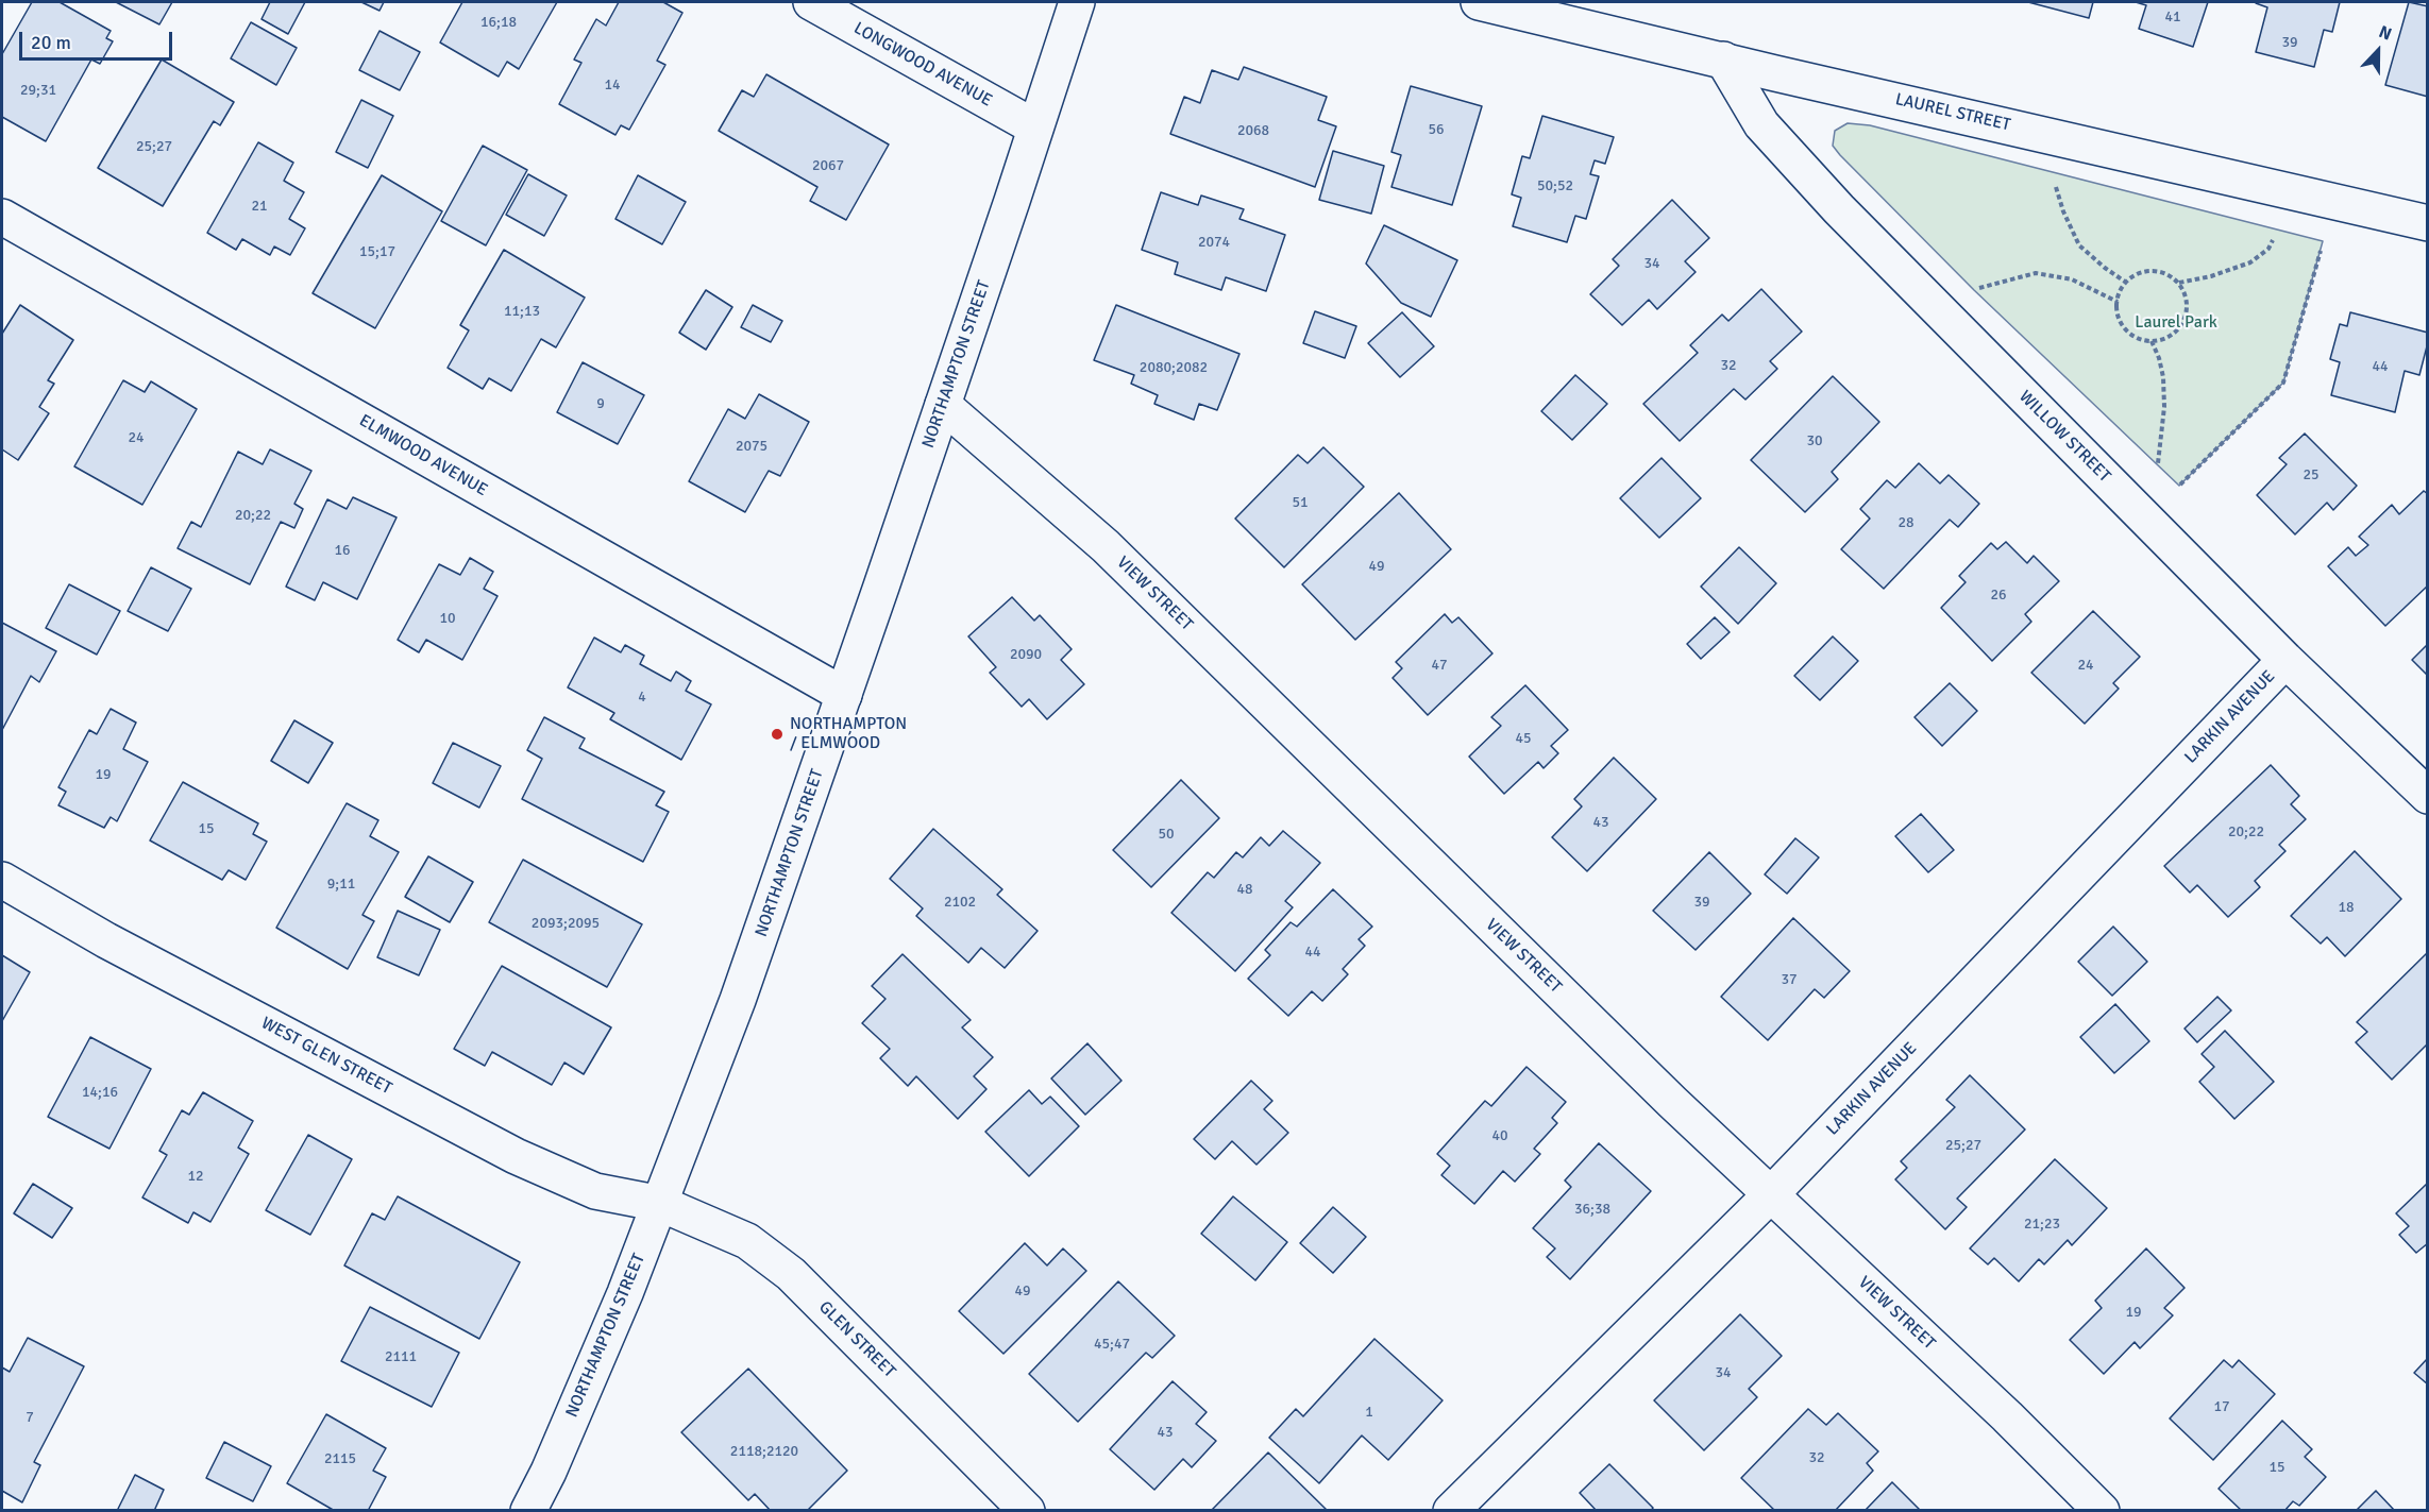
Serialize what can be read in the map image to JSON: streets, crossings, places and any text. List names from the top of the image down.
{
  "streets": {
    "street": [
      "LONGWOOD AVENUE",
      "LAUREL STREET",
      "NORTHAMPTON STREET",
      "WILLOW STREET",
      "ELMWOOD AVENUE",
      "VIEW STREET",
      "LARKIN AVENUE",
      "WEST GLEN STREET",
      "GLEN STREET"
    ]
  },
  "crossings": [
    ["LONGWOOD AVENUE", "NORTHAMPTON STREET"],
    ["LAUREL STREET", "WILLOW STREET"],
    ["NORTHAMPTON STREET", "ELMWOOD AVENUE"],
    ["NORTHAMPTON STREET", "VIEW STREET"],
    ["NORTHAMPTON STREET", "WEST GLEN STREET"],
    ["NORTHAMPTON STREET", "GLEN STREET"],
    ["WILLOW STREET", "LARKIN AVENUE"],
    ["VIEW STREET", "LARKIN AVENUE"],
    ["WEST GLEN STREET", "GLEN STREET"]
  ],
  "parks": ["Laurel Park"],
  "places": ["NORTHAMPTON / ELMWOOD"],
  "house_numbers": [
    "41",
    "16;18",
    "39",
    "14",
    "29;31",
    "56",
    "2068",
    "25;27",
    "2067",
    "50;52",
    "21",
    "2074",
    "15;17",
    "34",
    "11;13",
    "32",
    "44",
    "2080;2082",
    "9",
    "24",
    "30",
    "2075",
    "25",
    "51",
    "20;22",
    "28",
    "16",
    "49",
    "26",
    "10",
    "2090",
    "47",
    "24",
    "4",
    "45",
    "19",
    "43",
    "15",
    "20;22",
    "50",
    "9;11",
    "48",
    "2102",
    "39",
    "18",
    "2093;2095",
    "44",
    "37",
    "14;16",
    "40",
    "25;27",
    "12",
    "36;38",
    "21;23",
    "49",
    "19",
    "45;47",
    "2111",
    "34",
    "17",
    "1",
    "7",
    "43",
    "2118;2120",
    "32",
    "2115",
    "15"
  ],
  "scale_bar": "20 m",
  "north": "top"
}
